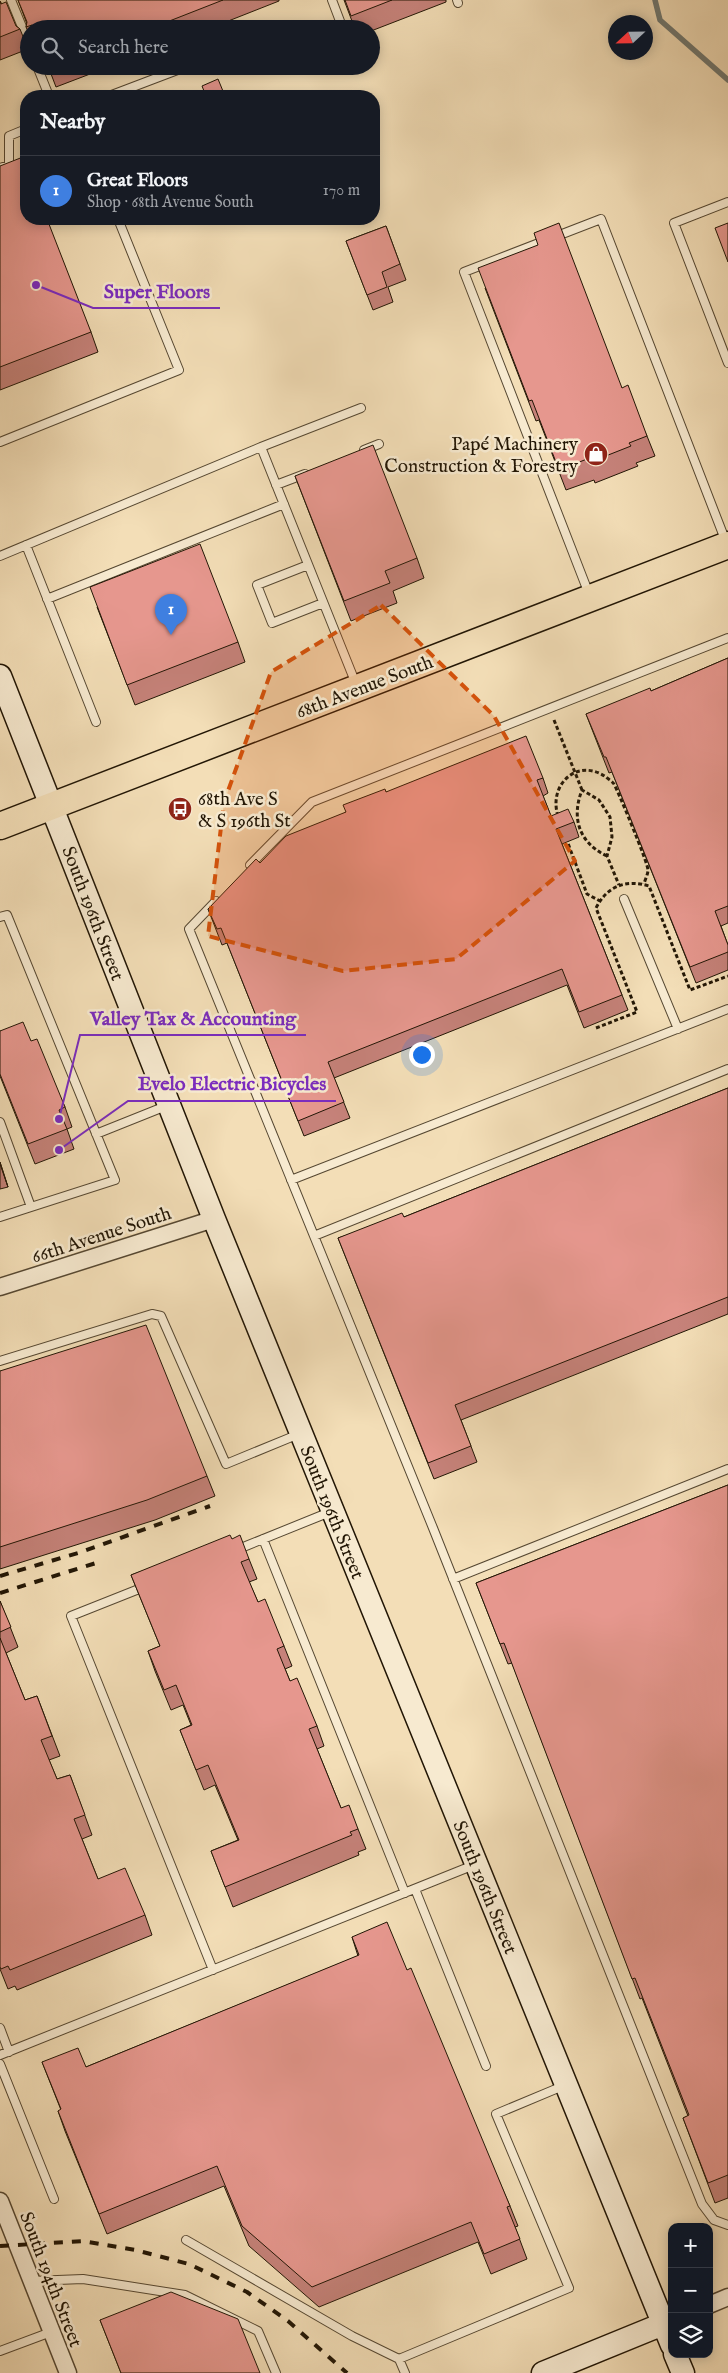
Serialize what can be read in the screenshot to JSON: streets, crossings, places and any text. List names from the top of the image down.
{
  "streets": {
    "main road": ["68th Avenue South", "South 196th Street"],
    "street": ["66th Avenue South", "South 194th Street"]
  },
  "crossings": [
    ["68th Avenue South", "South 196th Street"],
    ["South 196th Street", "66th Avenue South"]
  ],
  "places": {
    "other": ["Super Floors", "Valley Tax & Accounting", "Evelo Electric Bicycles"],
    "shop": ["Papé Machinery Construction & Forestry"],
    "bus stop": ["68th Ave S & S 196th St"]
  },
  "north": "left",
  "page": {
    "search": "Search here",
    "heading": "Nearby",
    "list": [
      {
        "mark": "1",
        "name": "Great Floors",
        "note": "Shop · 68th Avenue South",
        "value": "170 m"
      }
    ],
    "pins": "1",
    "map_buttons": ["+", "−"]
  }
}
